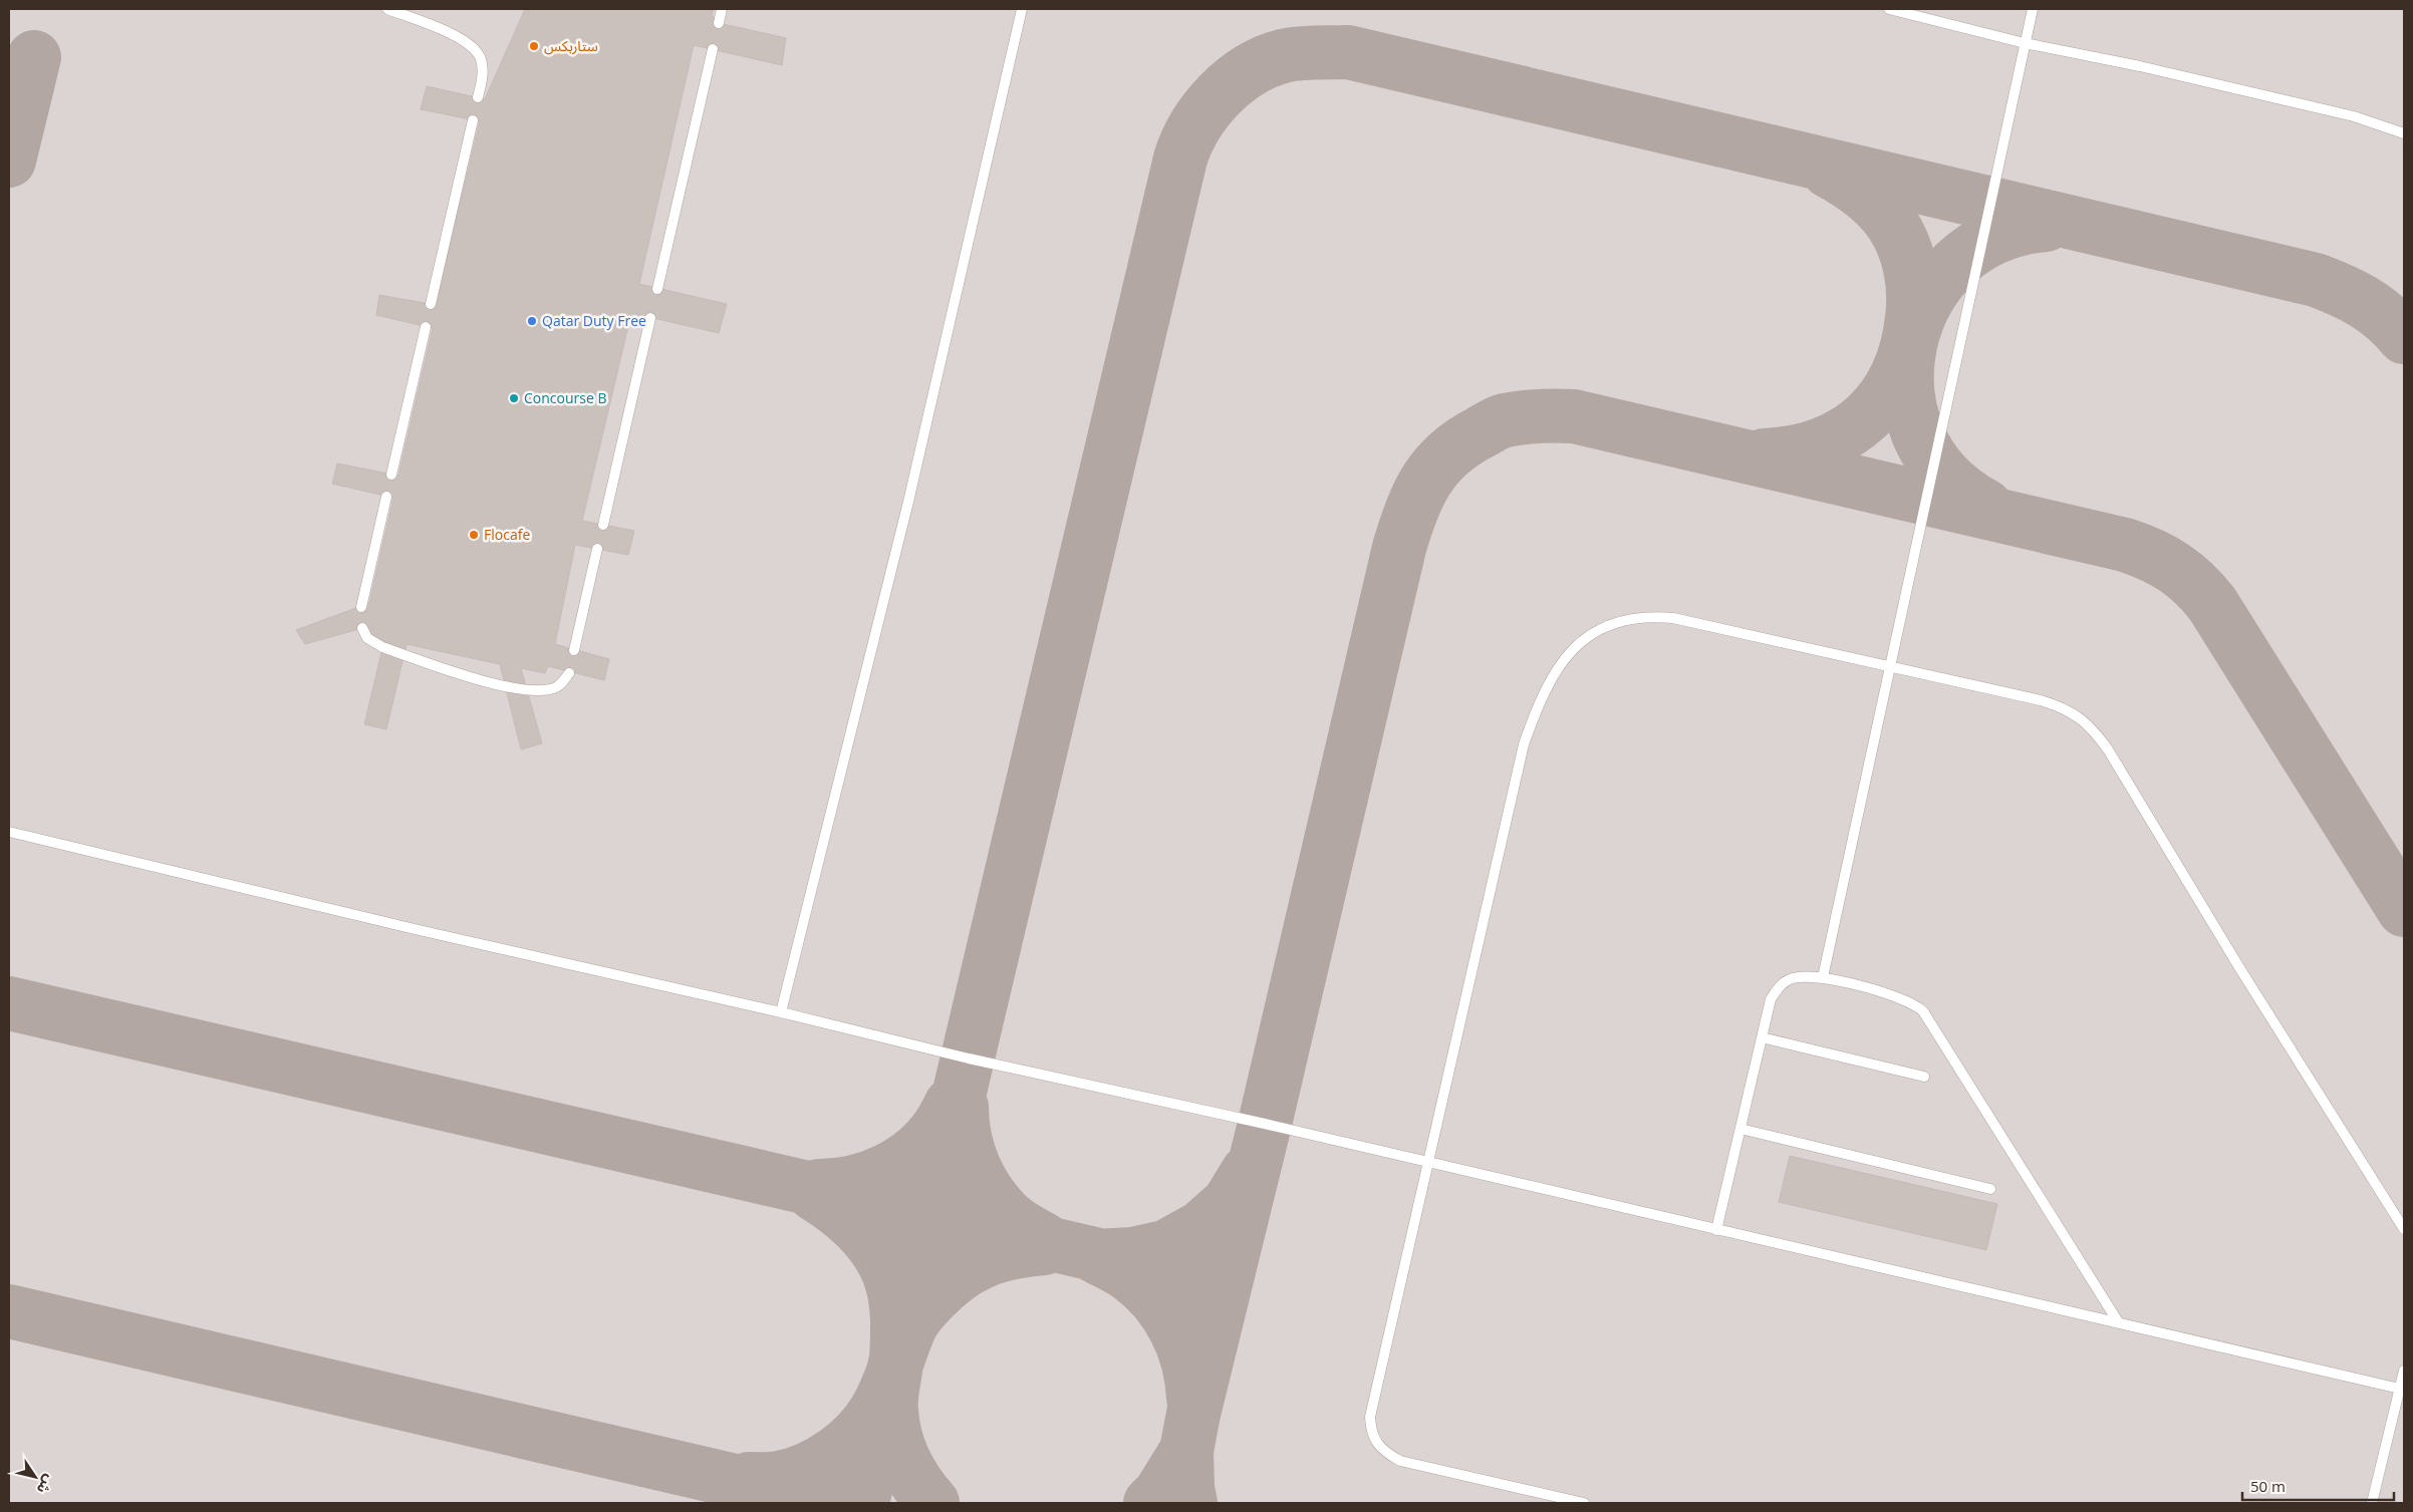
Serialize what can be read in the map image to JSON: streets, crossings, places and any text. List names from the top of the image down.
{
  "places": [
    "ستاربكس",
    "Qatar Duty Free",
    "Concourse B",
    "Flocafe"
  ],
  "scale_bar": "50 m",
  "north": "bottom right"
}
